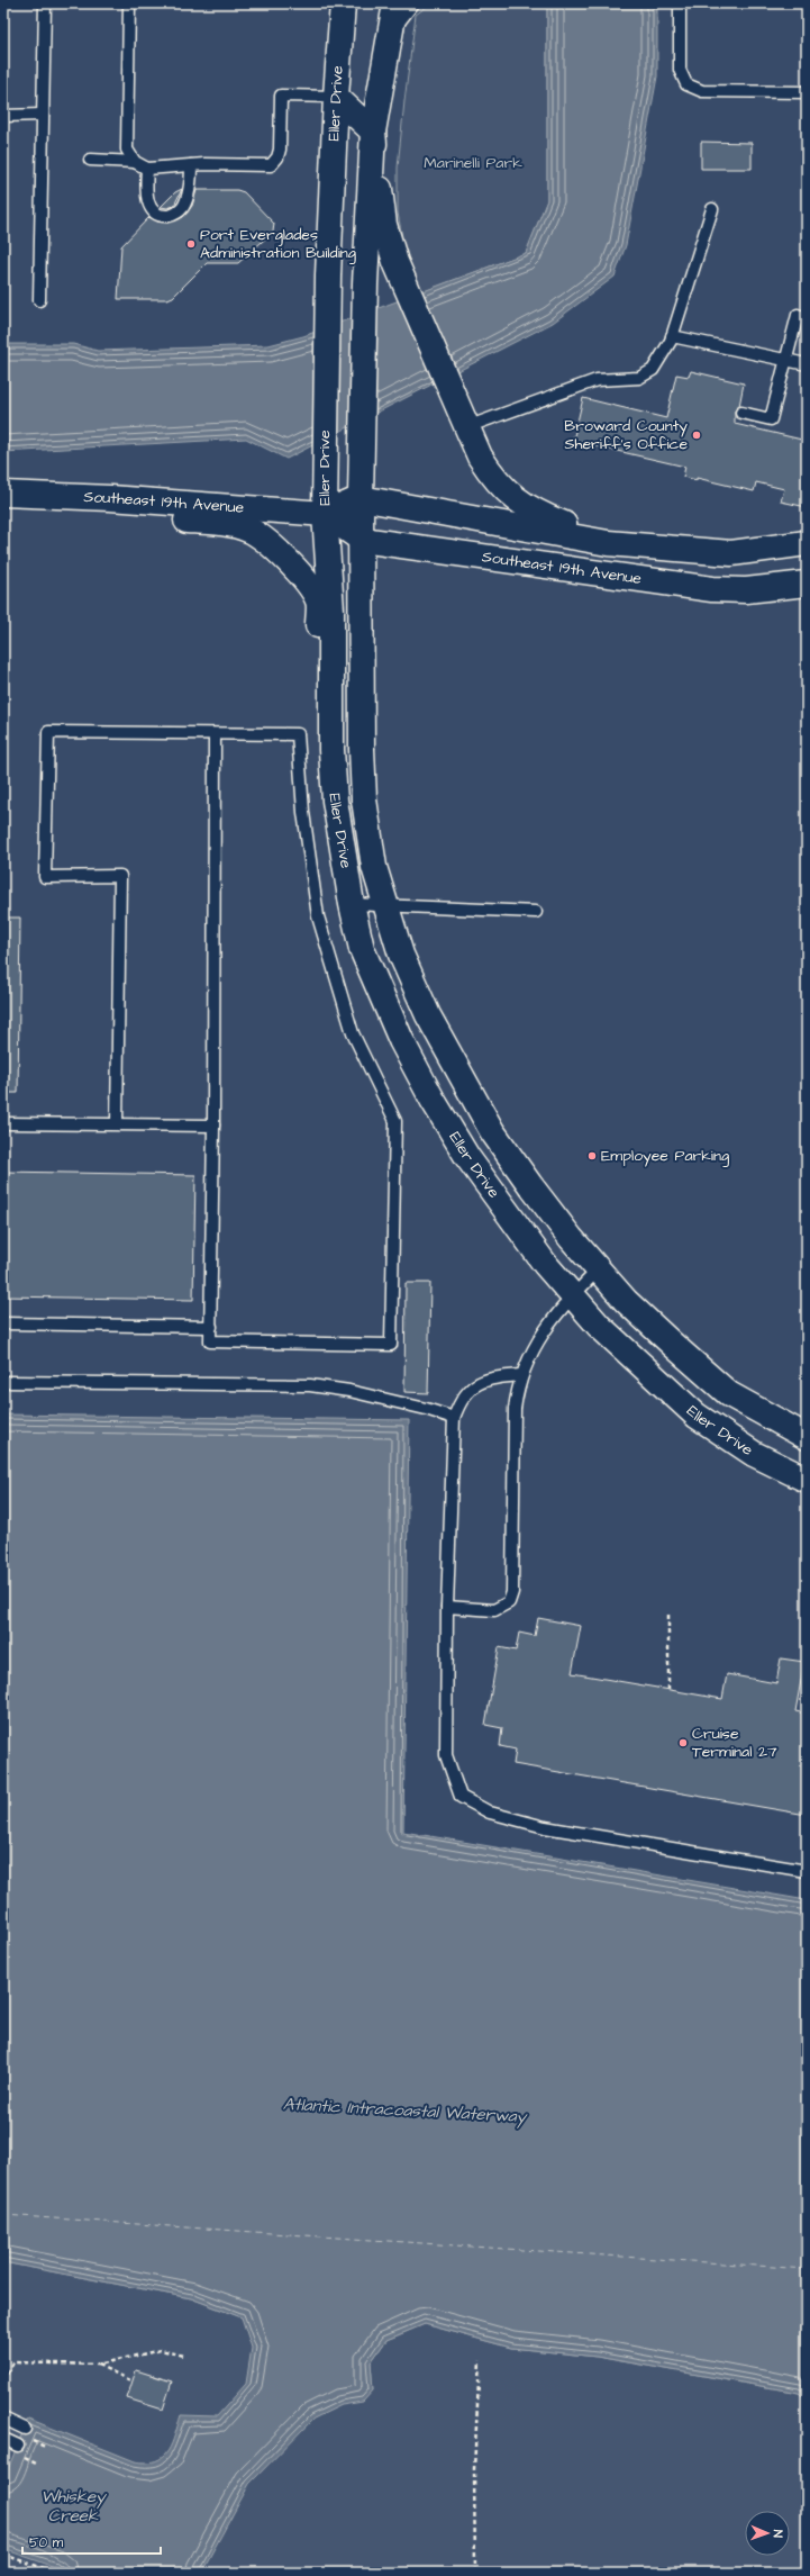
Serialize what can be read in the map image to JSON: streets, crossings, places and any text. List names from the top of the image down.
{
  "streets": {
    "street": ["Eller Drive", "Southeast 19th Avenue"]
  },
  "crossings": [
    ["Eller Drive", "Southeast 19th Avenue"]
  ],
  "water": ["Atlantic Intracoastal Waterway", "Whiskey Creek"],
  "parks": ["Marinelli Park"],
  "places": [
    "Port Everglades Administration Building",
    "Broward County Sheriff's Office",
    "Employee Parking",
    "Cruise Terminal 27"
  ],
  "scale_bar": "50 m",
  "north": "right"
}
